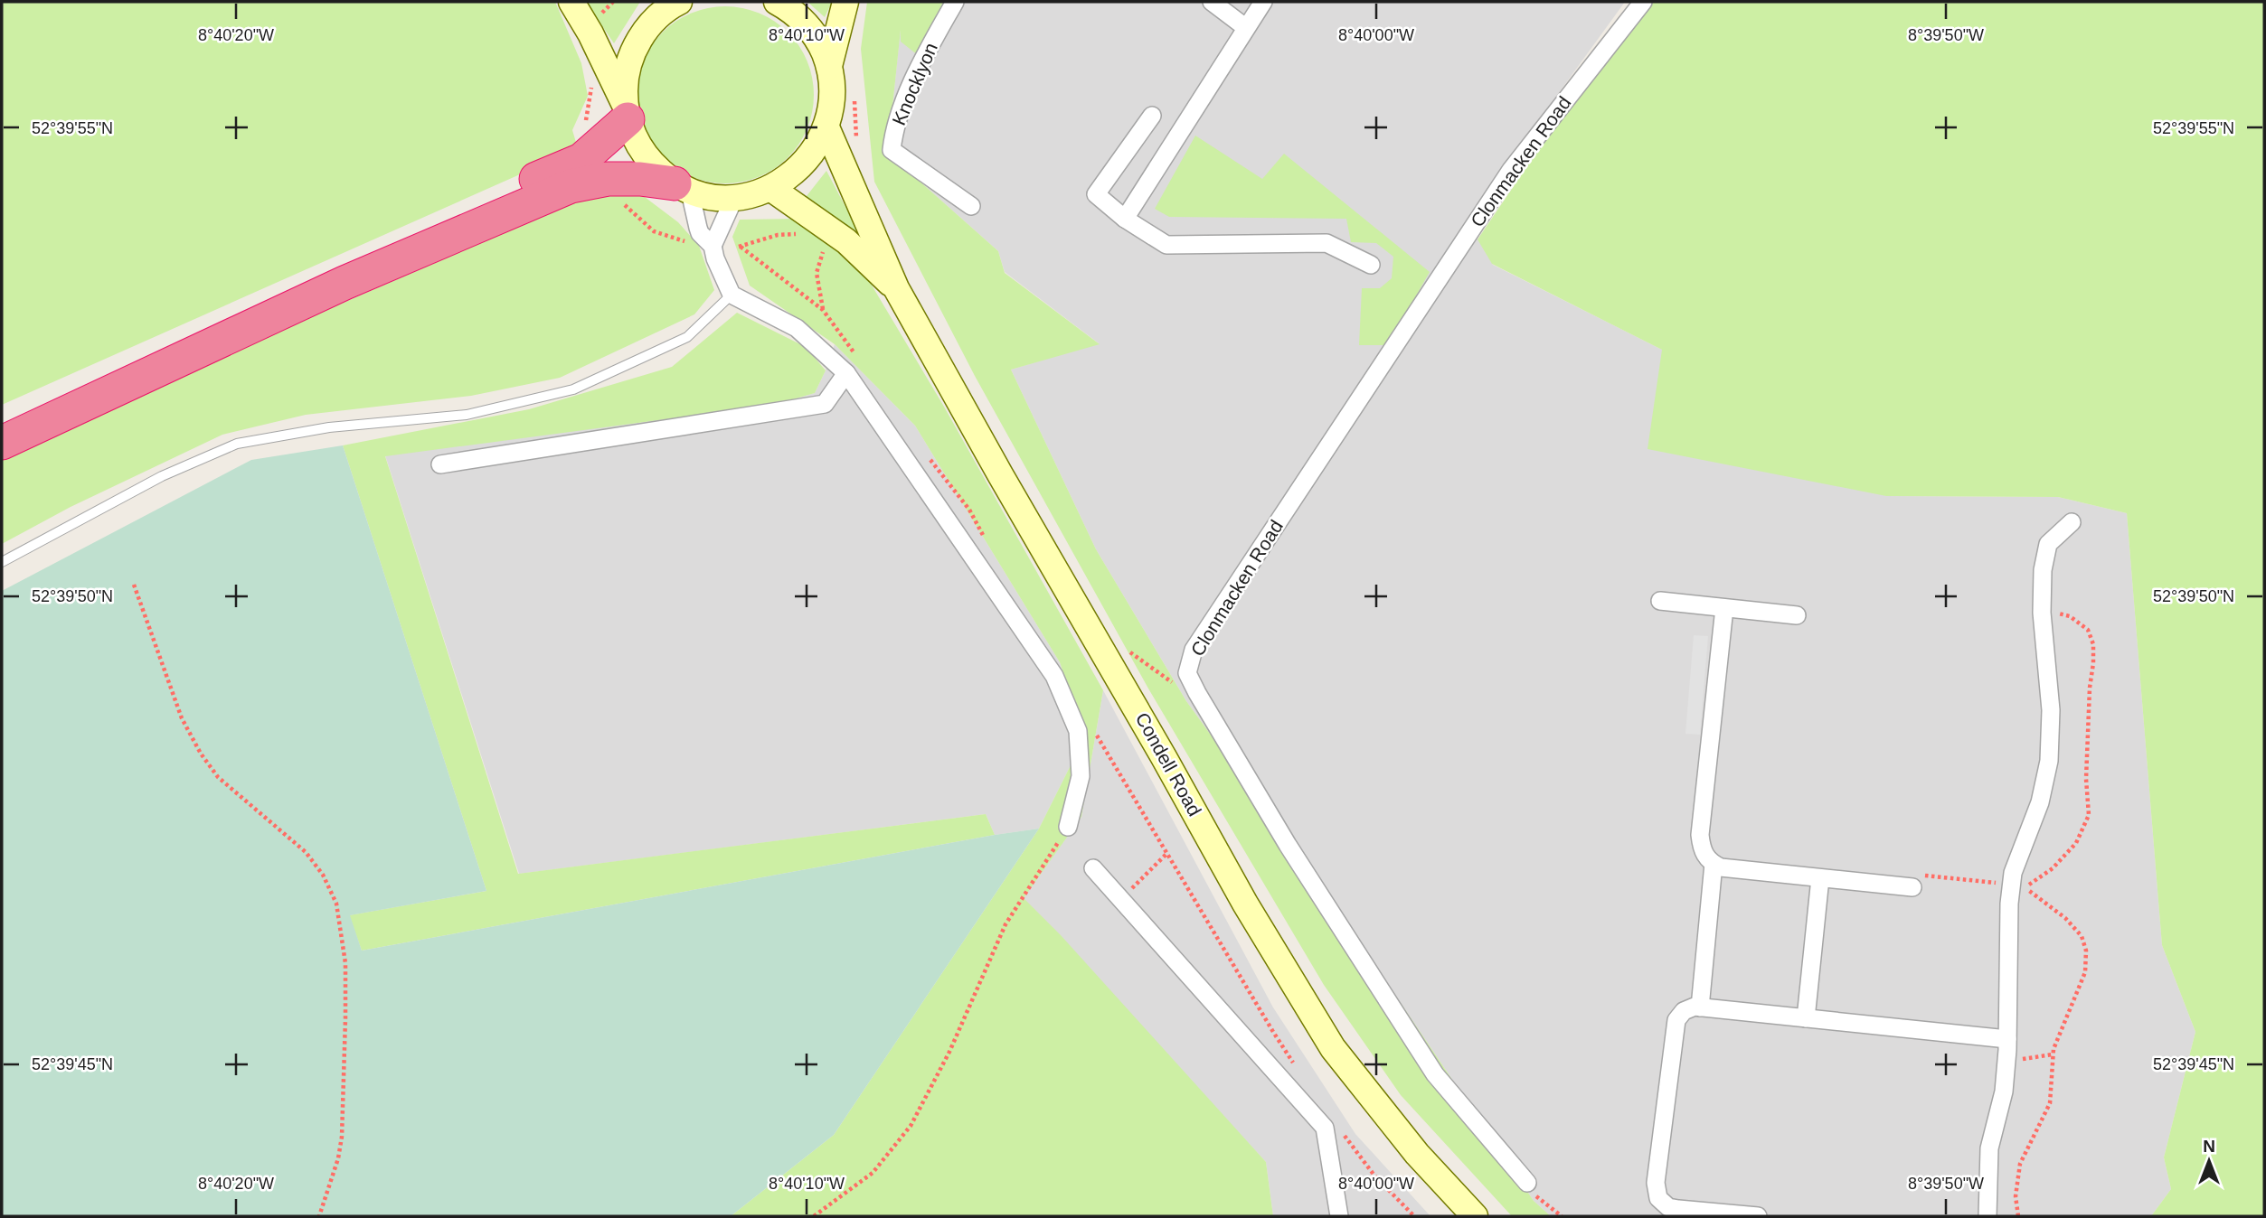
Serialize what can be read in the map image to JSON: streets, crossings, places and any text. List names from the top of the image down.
{
  "streets": {
    "main road": ["Condell Road"],
    "street": ["Knocklyon", "Clonmacken Road"]
  },
  "north": "top",
  "coordinates": [
    "8°40'20\"W",
    "8°40'10\"W",
    "8°40'00\"W",
    "8°39'50\"W",
    "52°39'55\"N",
    "52°39'50\"N",
    "52°39'45\"N"
  ]
}
